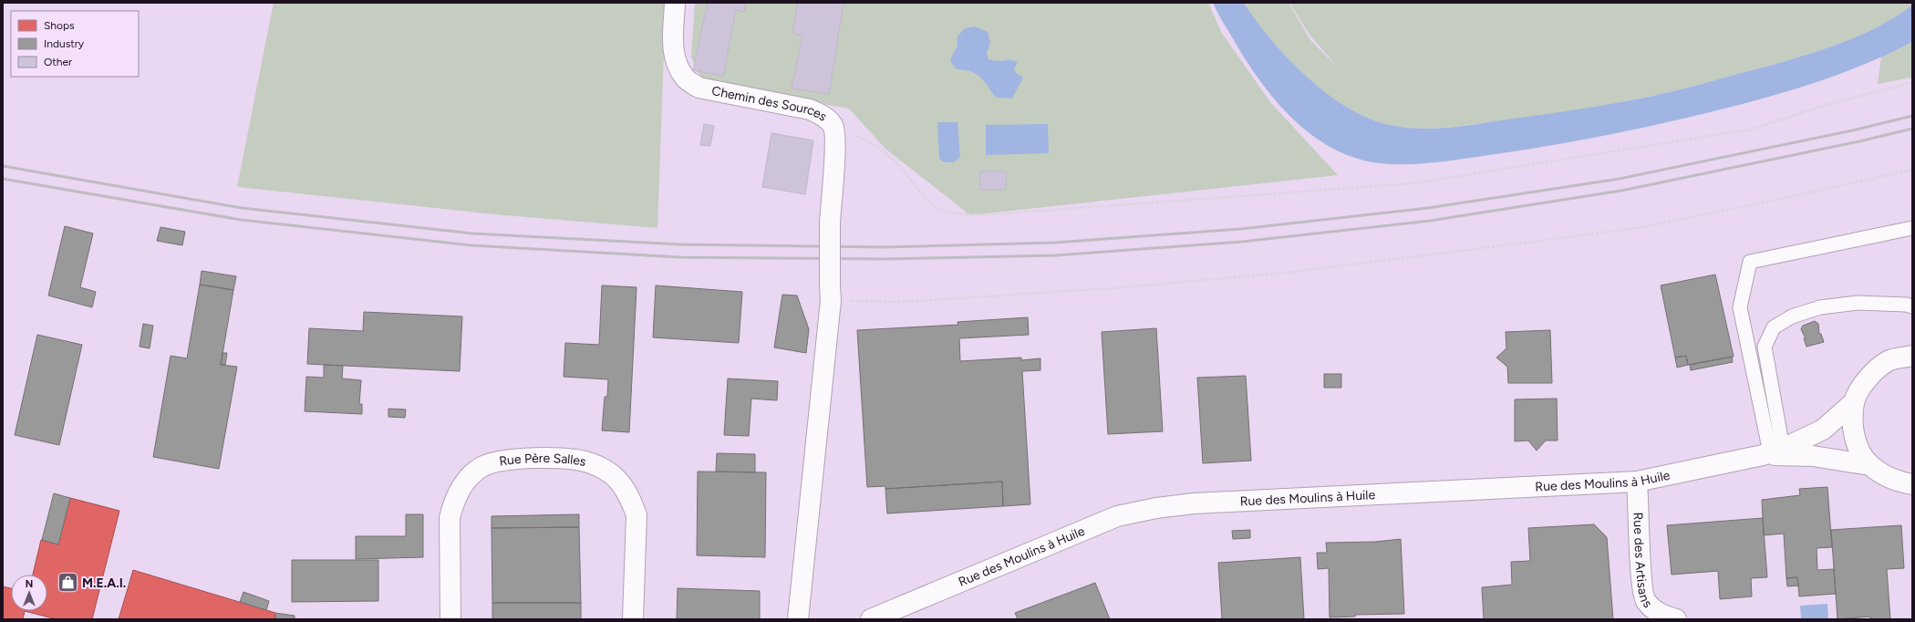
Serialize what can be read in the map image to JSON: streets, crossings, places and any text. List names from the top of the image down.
{
  "streets": {
    "street": [
      "Chemin des Sources",
      "Rue Père Salles",
      "Rue des Moulins à Huile",
      "Rue des Artisans"
    ]
  },
  "crossings": [
    ["Rue des Moulins à Huile", "Rue des Artisans"]
  ],
  "places": {
    "shop": ["M.E.A.I."]
  },
  "legend": ["Shops", "Industry", "Other"],
  "north": "top"
}
